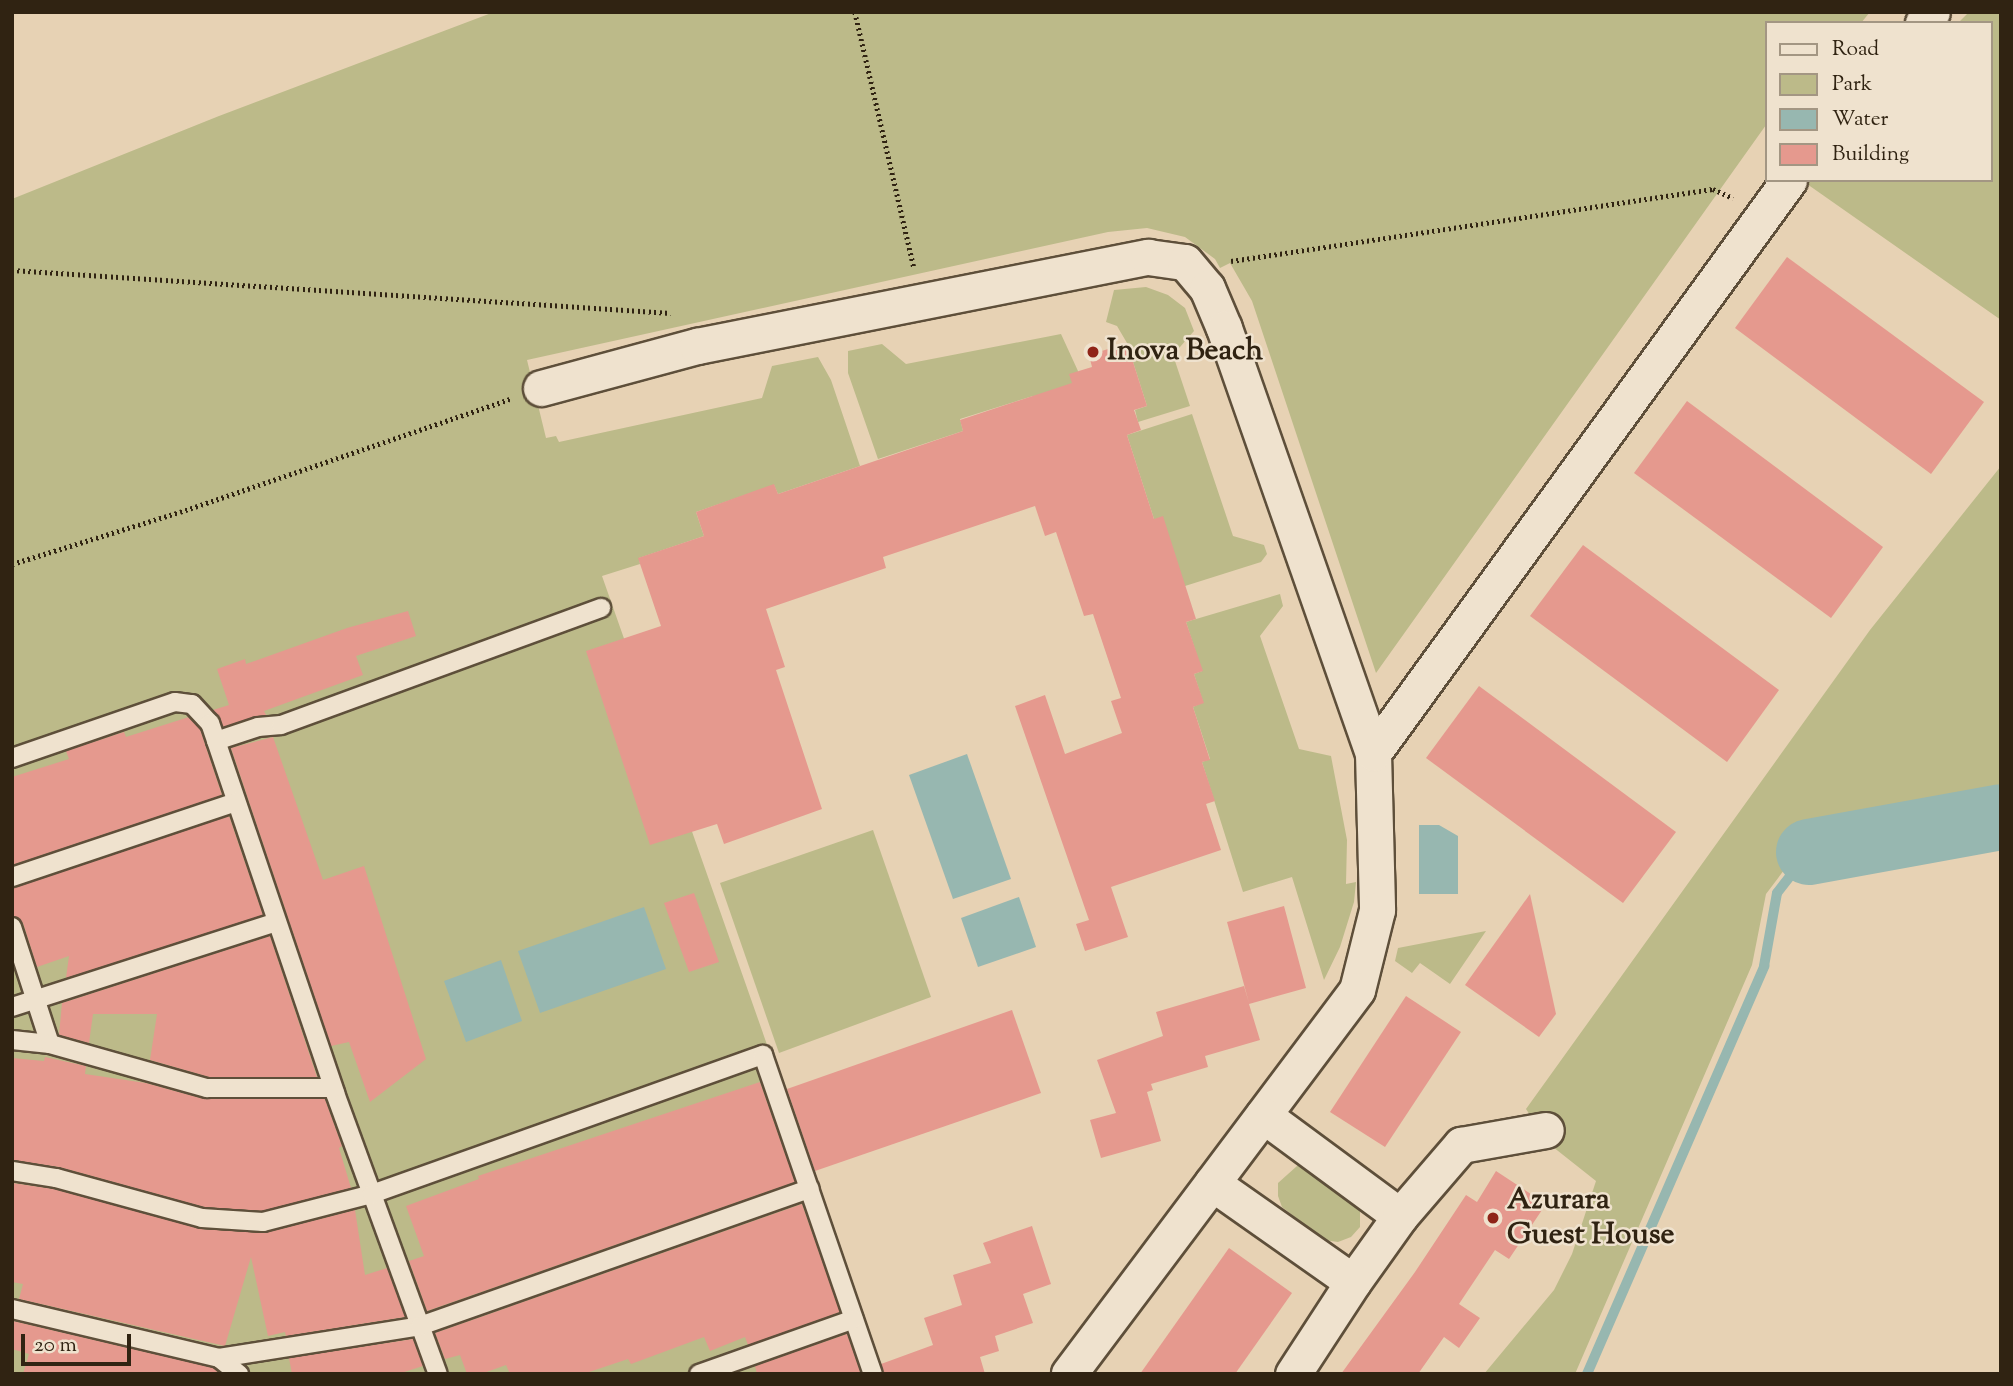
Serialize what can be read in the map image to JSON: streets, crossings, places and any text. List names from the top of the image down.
{
  "places": ["Inova Beach", "Azurara Guest House"],
  "legend": [
    "Road",
    "Park",
    "Water",
    "Building"
  ],
  "scale_bar": "20 m"
}
